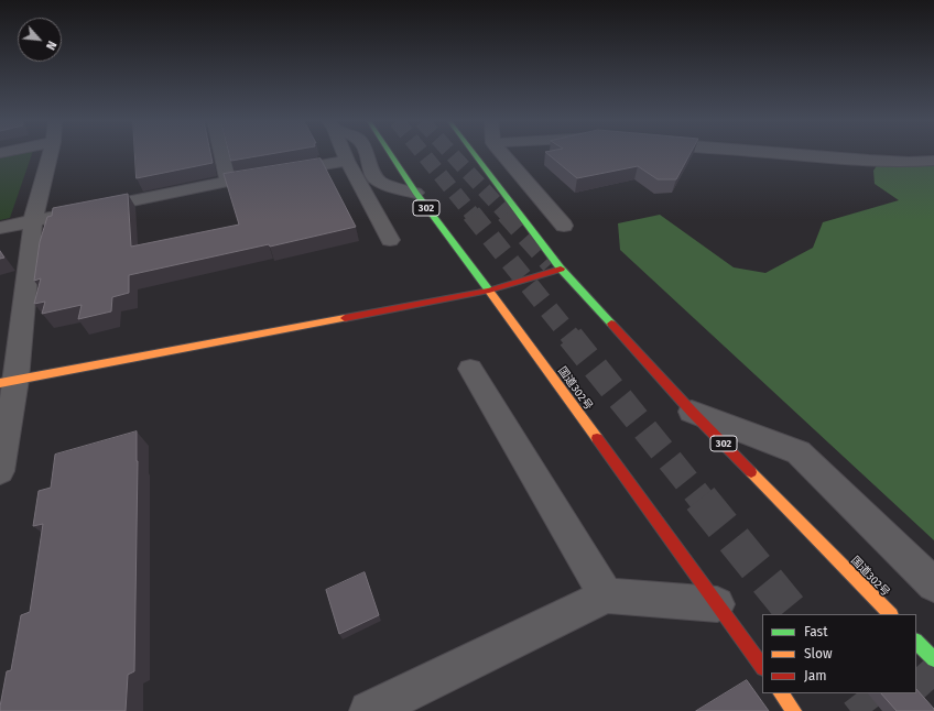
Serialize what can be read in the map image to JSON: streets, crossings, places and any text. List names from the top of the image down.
{
  "streets": {
    "main road": ["302", "国道302号"]
  },
  "legend": ["Fast", "Slow", "Jam"],
  "north": "bottom right"
}
